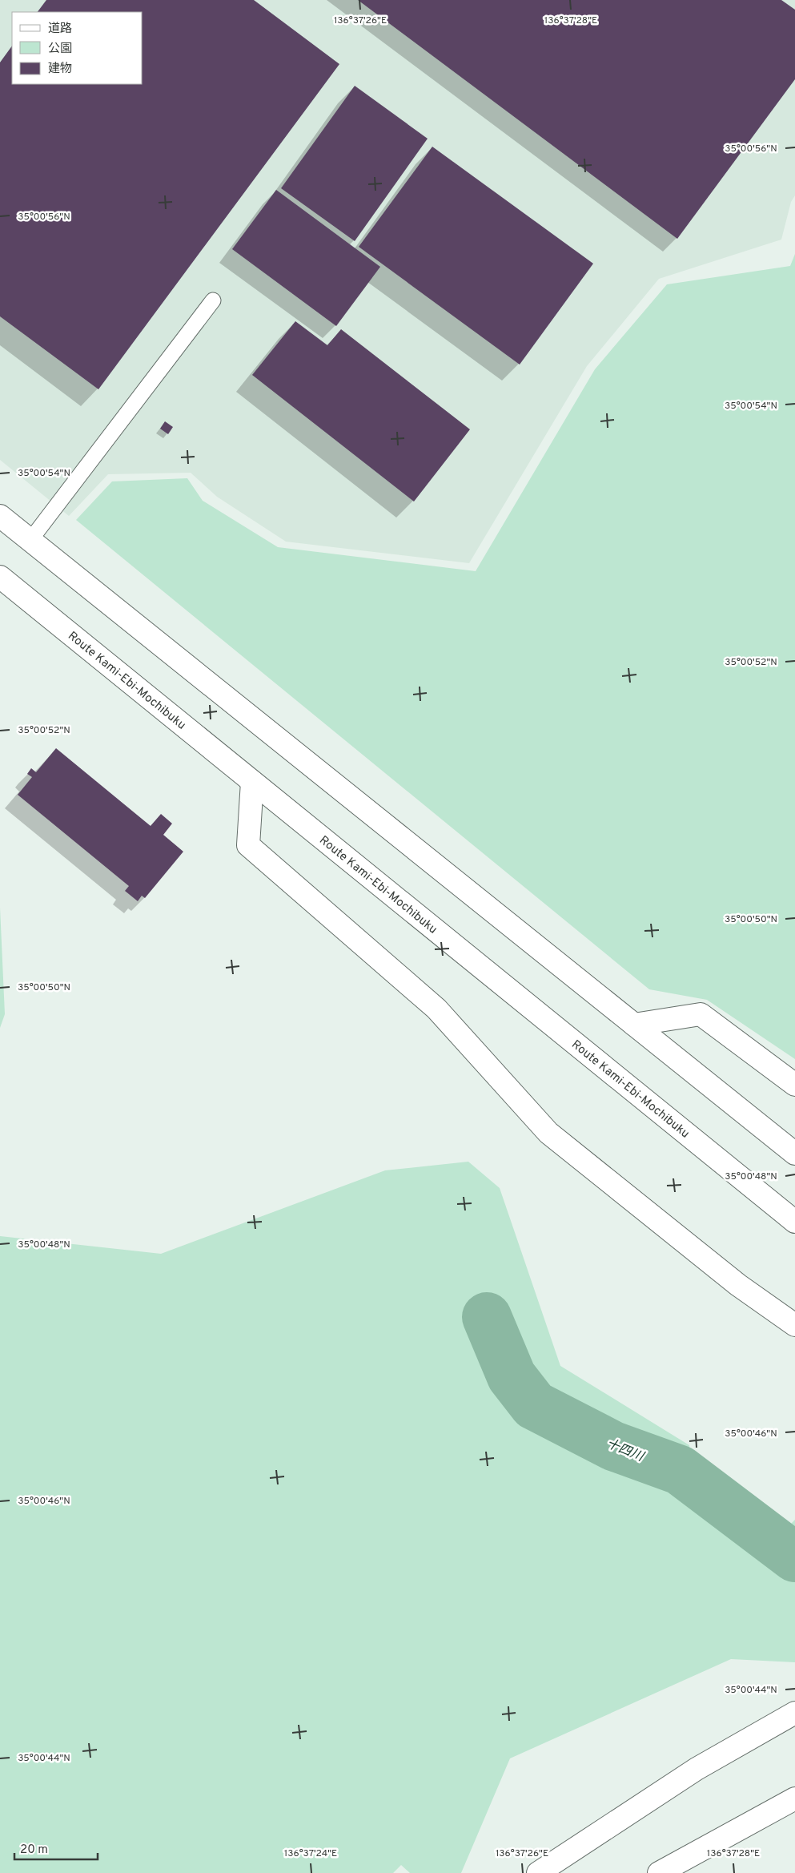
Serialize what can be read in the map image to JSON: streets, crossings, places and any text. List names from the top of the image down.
{
  "streets": {
    "main road": ["Route Kami-Ebi-Mochibuku"]
  },
  "water": ["十四川"],
  "legend": ["道路", "公園", "建物"],
  "scale_bar": "20 m",
  "coordinates": [
    "136°37'26\"E",
    "136°37'28\"E",
    "35°00'56\"N",
    "35°00'54\"N",
    "35°00'52\"N",
    "35°00'50\"N",
    "35°00'48\"N",
    "35°00'46\"N",
    "35°00'44\"N",
    "136°37'24\"E"
  ]
}
